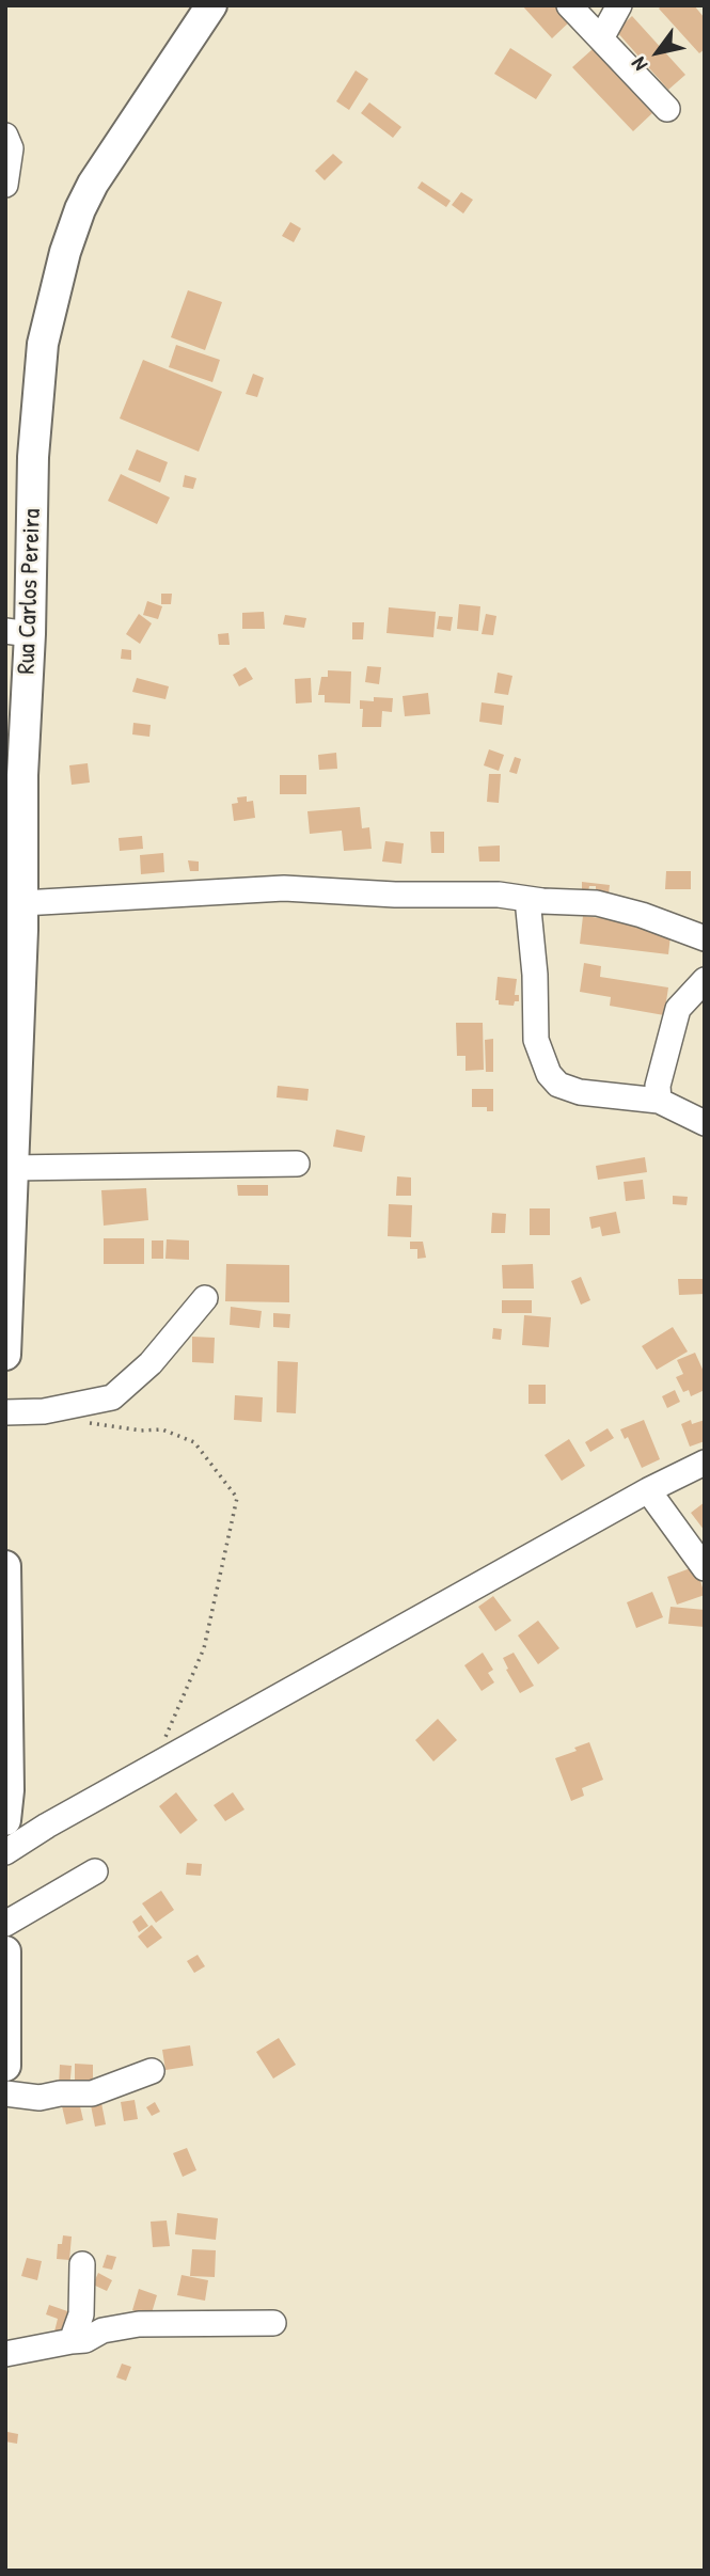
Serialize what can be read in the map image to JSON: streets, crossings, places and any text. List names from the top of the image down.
{
  "streets": {
    "main road": ["Rua Carlos Pereira"]
  },
  "north": "bottom left"
}
